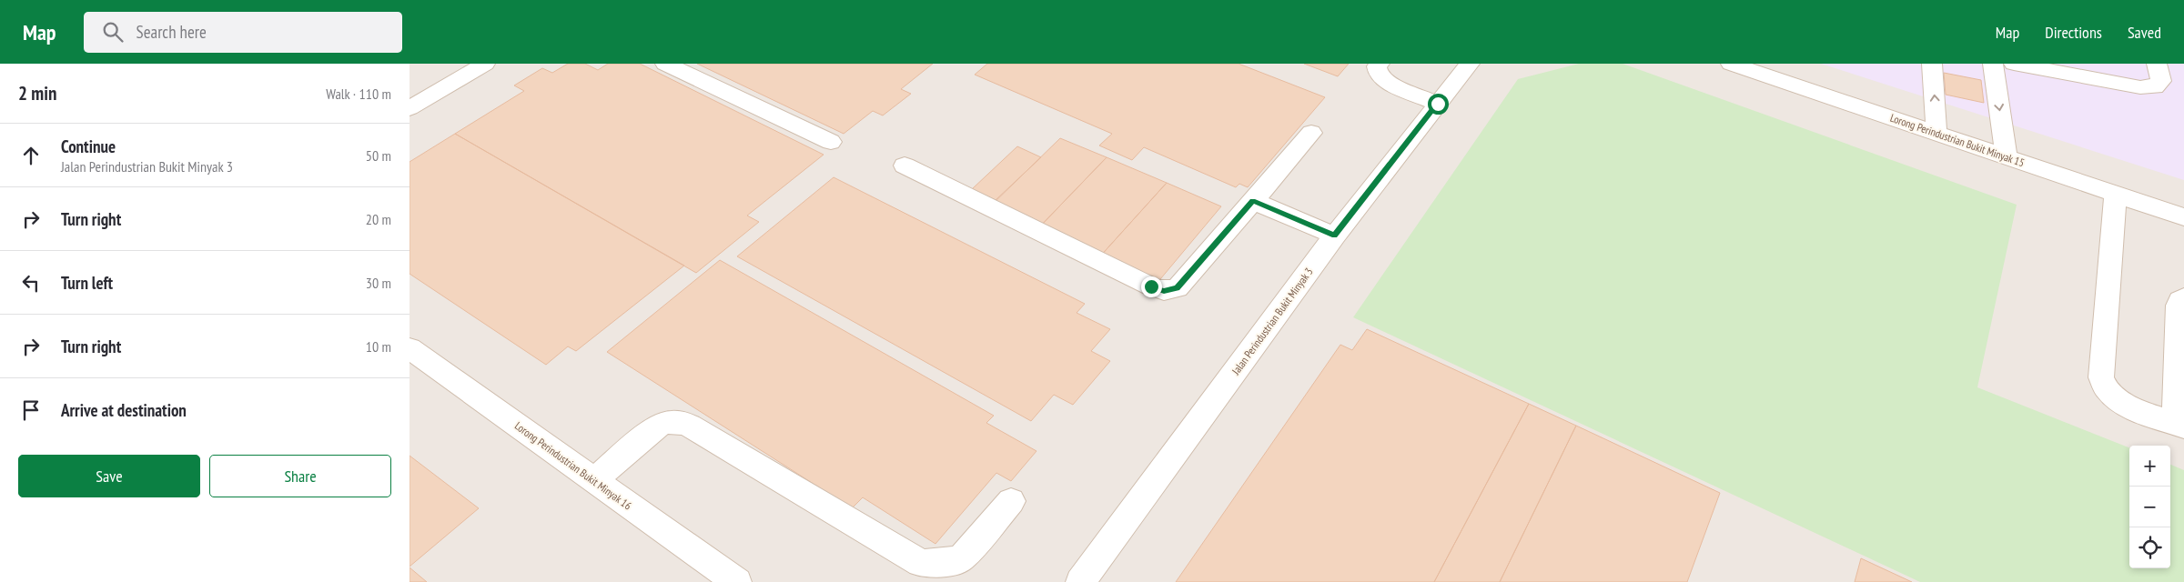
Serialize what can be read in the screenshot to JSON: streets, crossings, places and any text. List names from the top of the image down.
{
  "streets": {
    "street": ["Lorong Perindustrian Bukit Minyak 15", "Jalan Perindustrian Bukit Minyak 3", "Lorong Perindustrian Bukit Minyak 16"]
  },
  "page": {
    "header": "Map",
    "search": "Search here",
    "nav": ["Map", "Directions", "Saved"],
    "heading": ["2 min", "Walk · 110 m"],
    "list": [
      ["Continue", "Jalan Perindustrian Bukit Minyak 3", "50 m"],
      ["Turn right", "20 m"],
      ["Turn left", "30 m"],
      ["Turn right", "10 m"],
      "Arrive at destination"
    ],
    "buttons": ["Save", "Share"],
    "map_buttons": ["+", "−"]
  }
}
